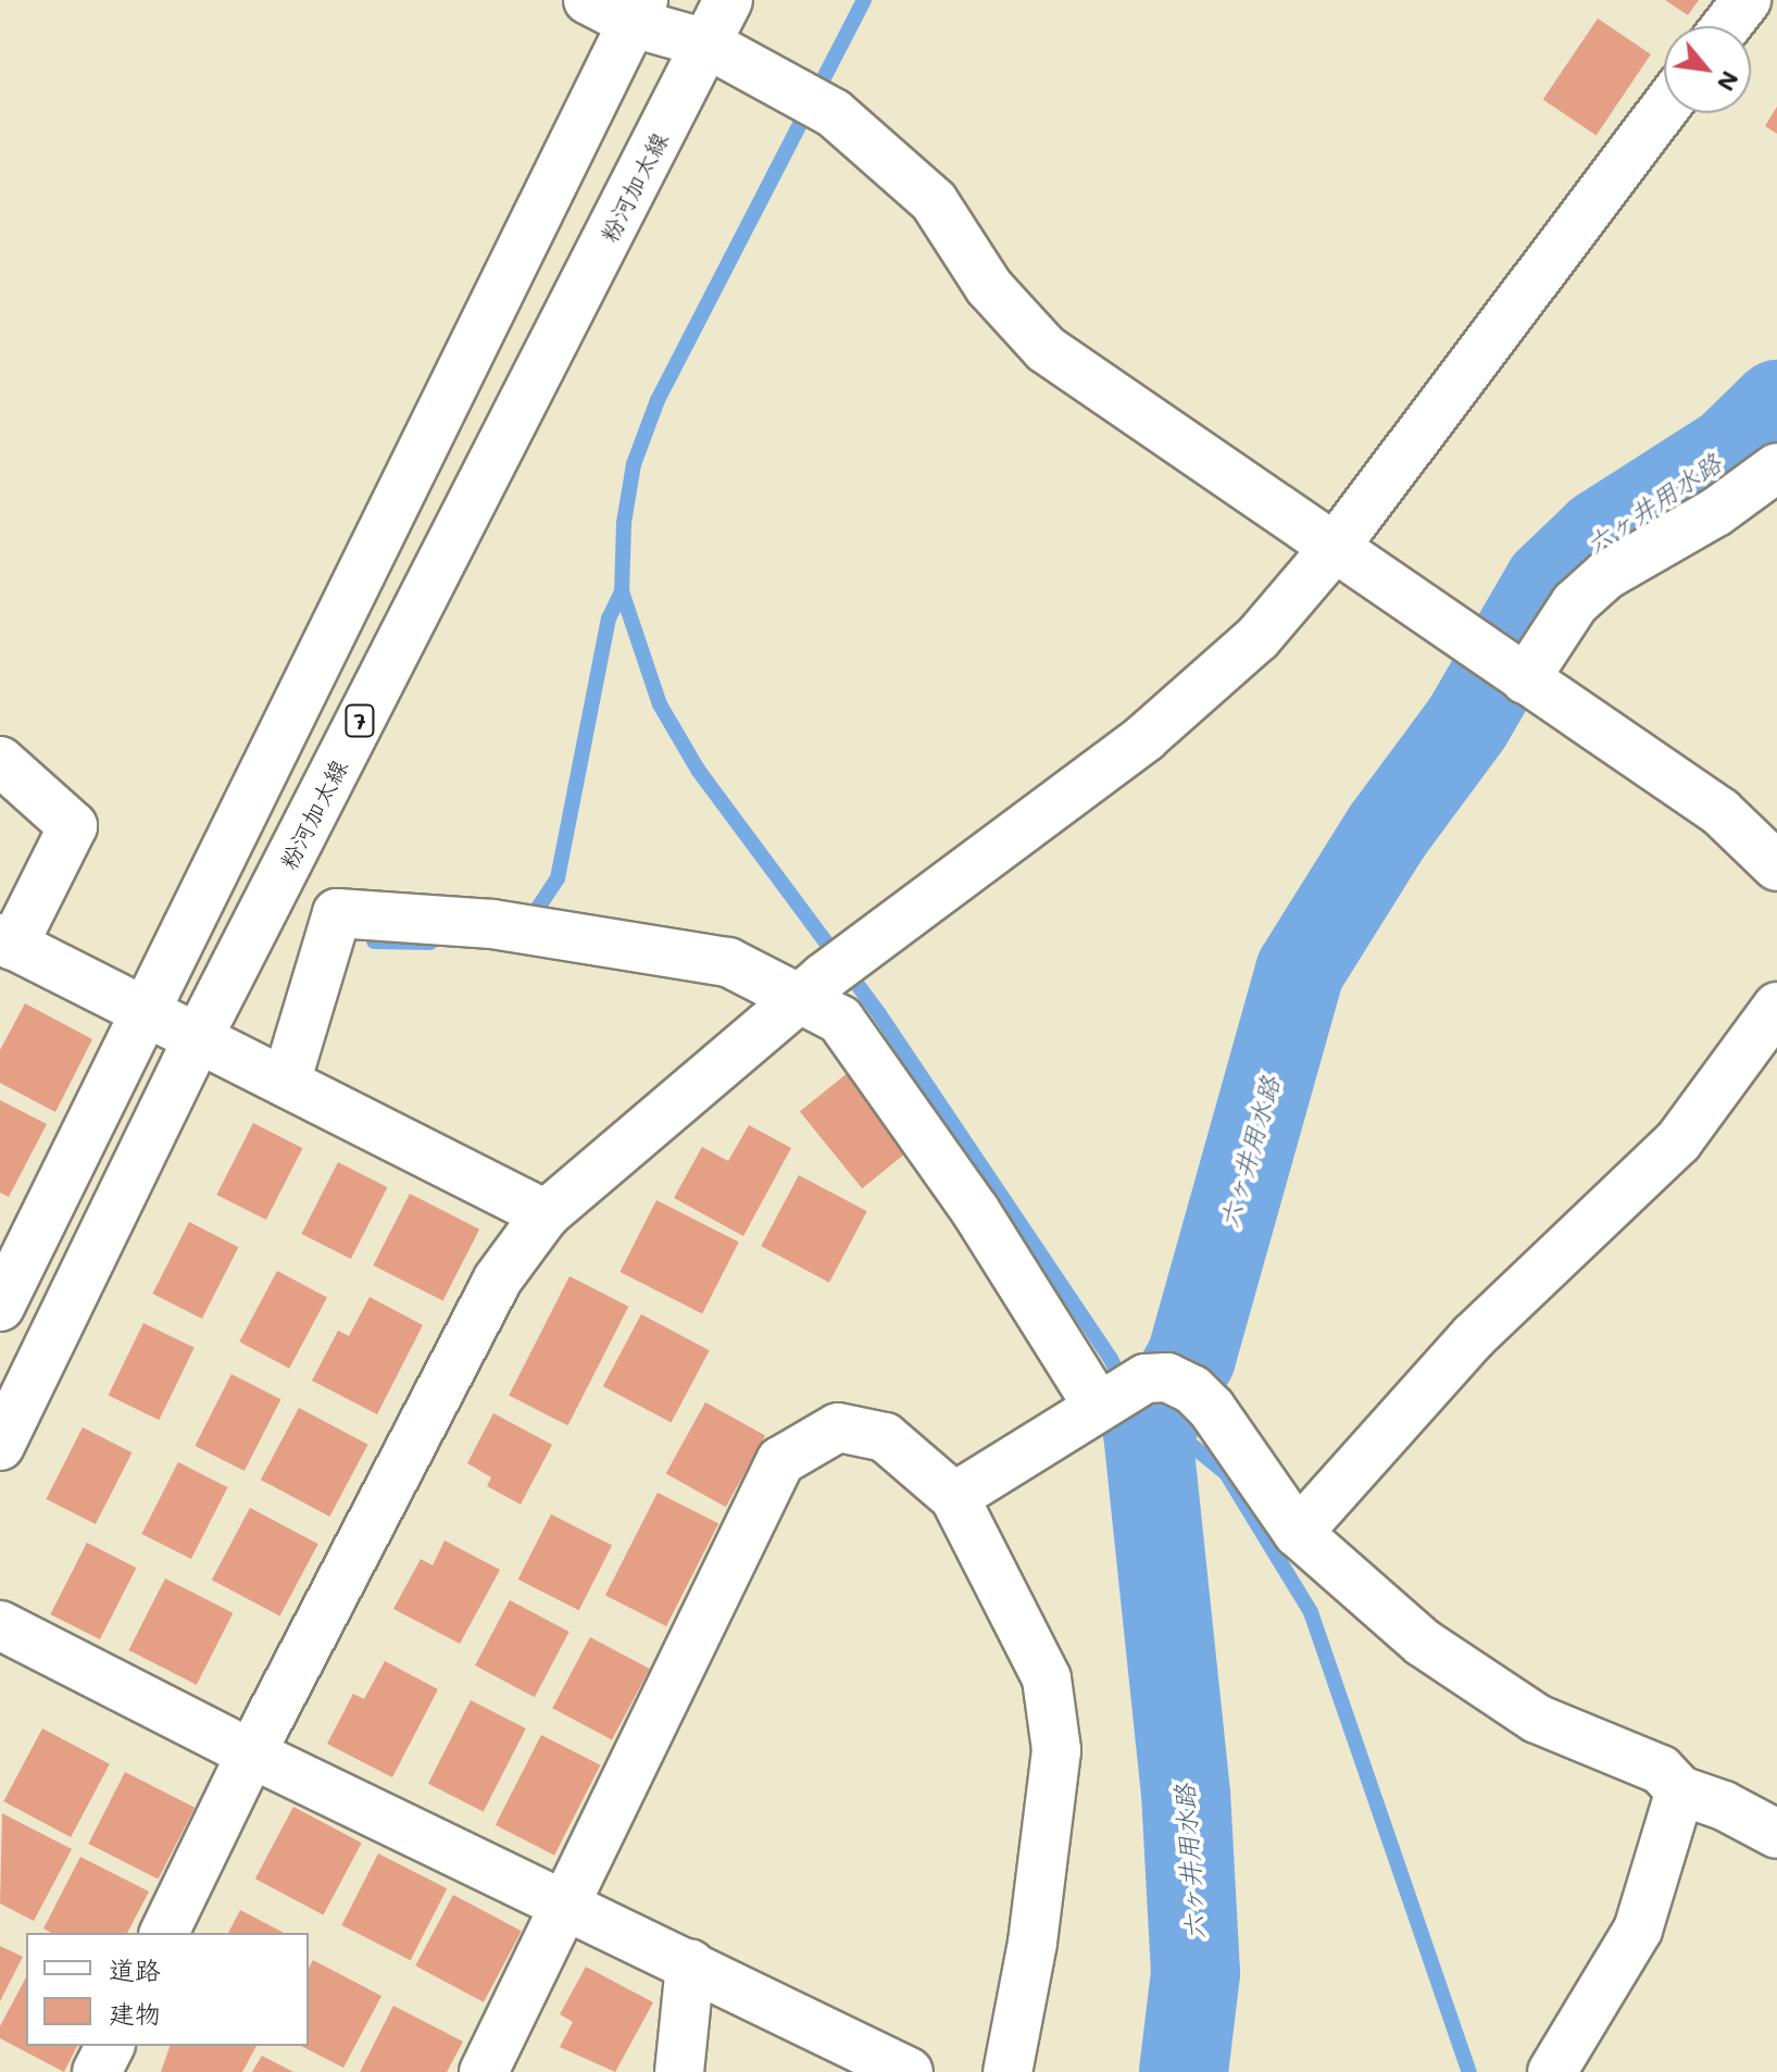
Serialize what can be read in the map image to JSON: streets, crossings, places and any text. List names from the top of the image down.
{
  "streets": {
    "street": ["粉河加太線", "7"]
  },
  "water": ["六ヶ井用水路"],
  "legend": ["道路", "建物"],
  "north": "bottom right"
}
